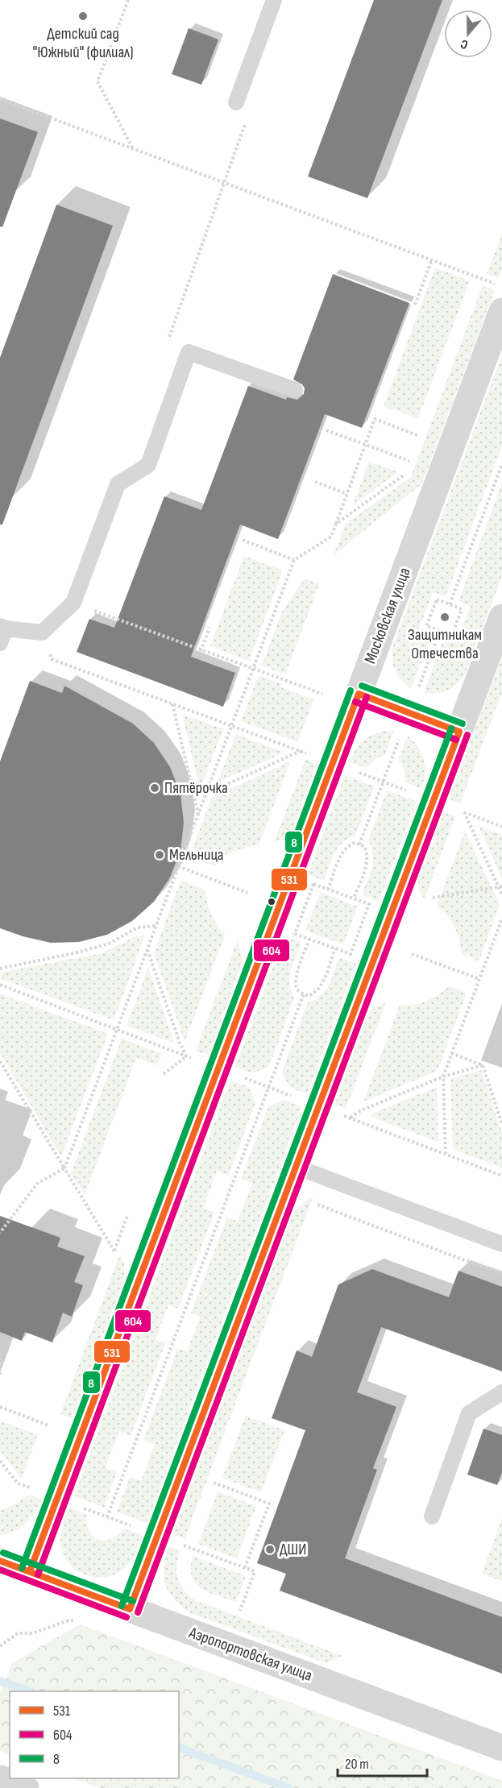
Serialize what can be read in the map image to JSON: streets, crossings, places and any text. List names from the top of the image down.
{
  "streets": {
    "street": ["Московская улица", "Аэропортовская улица"]
  },
  "crossings": [
    ["Московская улица", "Аэропортовская улица"]
  ],
  "places": [
    "Детский сад \"Южный\" (филиал)",
    "Защитникам Отечества",
    "Пятёрочка",
    "Мельница",
    "ДШИ"
  ],
  "lines": ["transit line 8", "transit line 531", "transit line 604"],
  "legend": ["531", "604", "8"],
  "scale_bar": "20 m",
  "north": "bottom"
}
